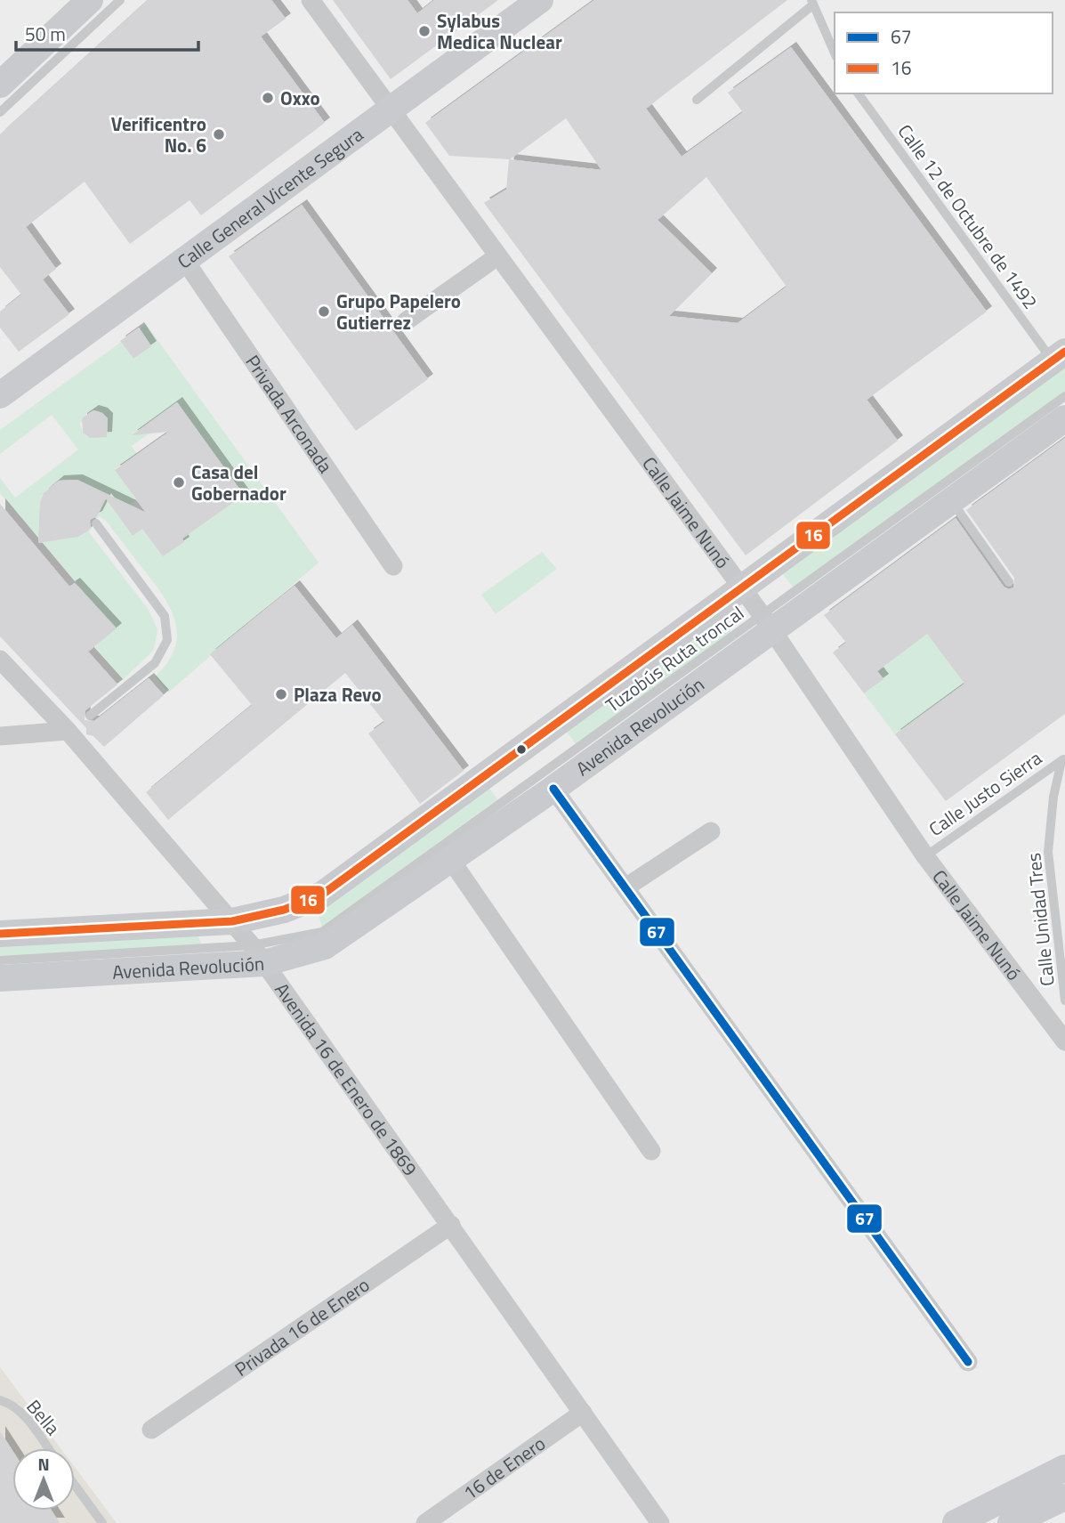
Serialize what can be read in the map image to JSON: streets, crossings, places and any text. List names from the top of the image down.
{
  "streets": {
    "main road": ["Calle General Vicente Segura", "Avenida Revolución"],
    "street": [
      "Privada Arconada",
      "Calle Jaime Nunó",
      "Avenida 16 de Enero de 1869",
      "Privada 16 de Enero",
      "16 de Enero"
    ],
    "lane": [
      "Calle 12 de Octubre de 1492",
      "Tuzobús Ruta troncal",
      "Calle Justo Sierra",
      "Calle Unidad Tres",
      "Bella"
    ]
  },
  "crossings": [
    ["Calle General Vicente Segura", "Privada Arconada"],
    ["Calle General Vicente Segura", "Calle Jaime Nunó"],
    ["Calle Jaime Nunó", "Tuzobús Ruta troncal"],
    ["Calle Jaime Nunó", "Avenida Revolución"],
    ["Calle Jaime Nunó", "Calle Justo Sierra"],
    ["Tuzobús Ruta troncal", "Avenida Revolución"],
    ["Tuzobús Ruta troncal", "Avenida 16 de Enero de 1869"],
    ["Avenida Revolución", "Avenida 16 de Enero de 1869"],
    ["Calle Justo Sierra", "Calle Unidad Tres"],
    ["Avenida 16 de Enero de 1869", "Privada 16 de Enero"],
    ["Avenida 16 de Enero de 1869", "16 de Enero"]
  ],
  "places": [
    "Sylabus Medica Nuclear",
    "Oxxo",
    "Verificentro No. 6",
    "Grupo Papelero Gutierrez",
    "Casa del Gobernador",
    "Plaza Revo"
  ],
  "lines": ["transit line 16", "transit line 67"],
  "legend": ["67", "16"],
  "scale_bar": "50 m",
  "north": "top"
}
